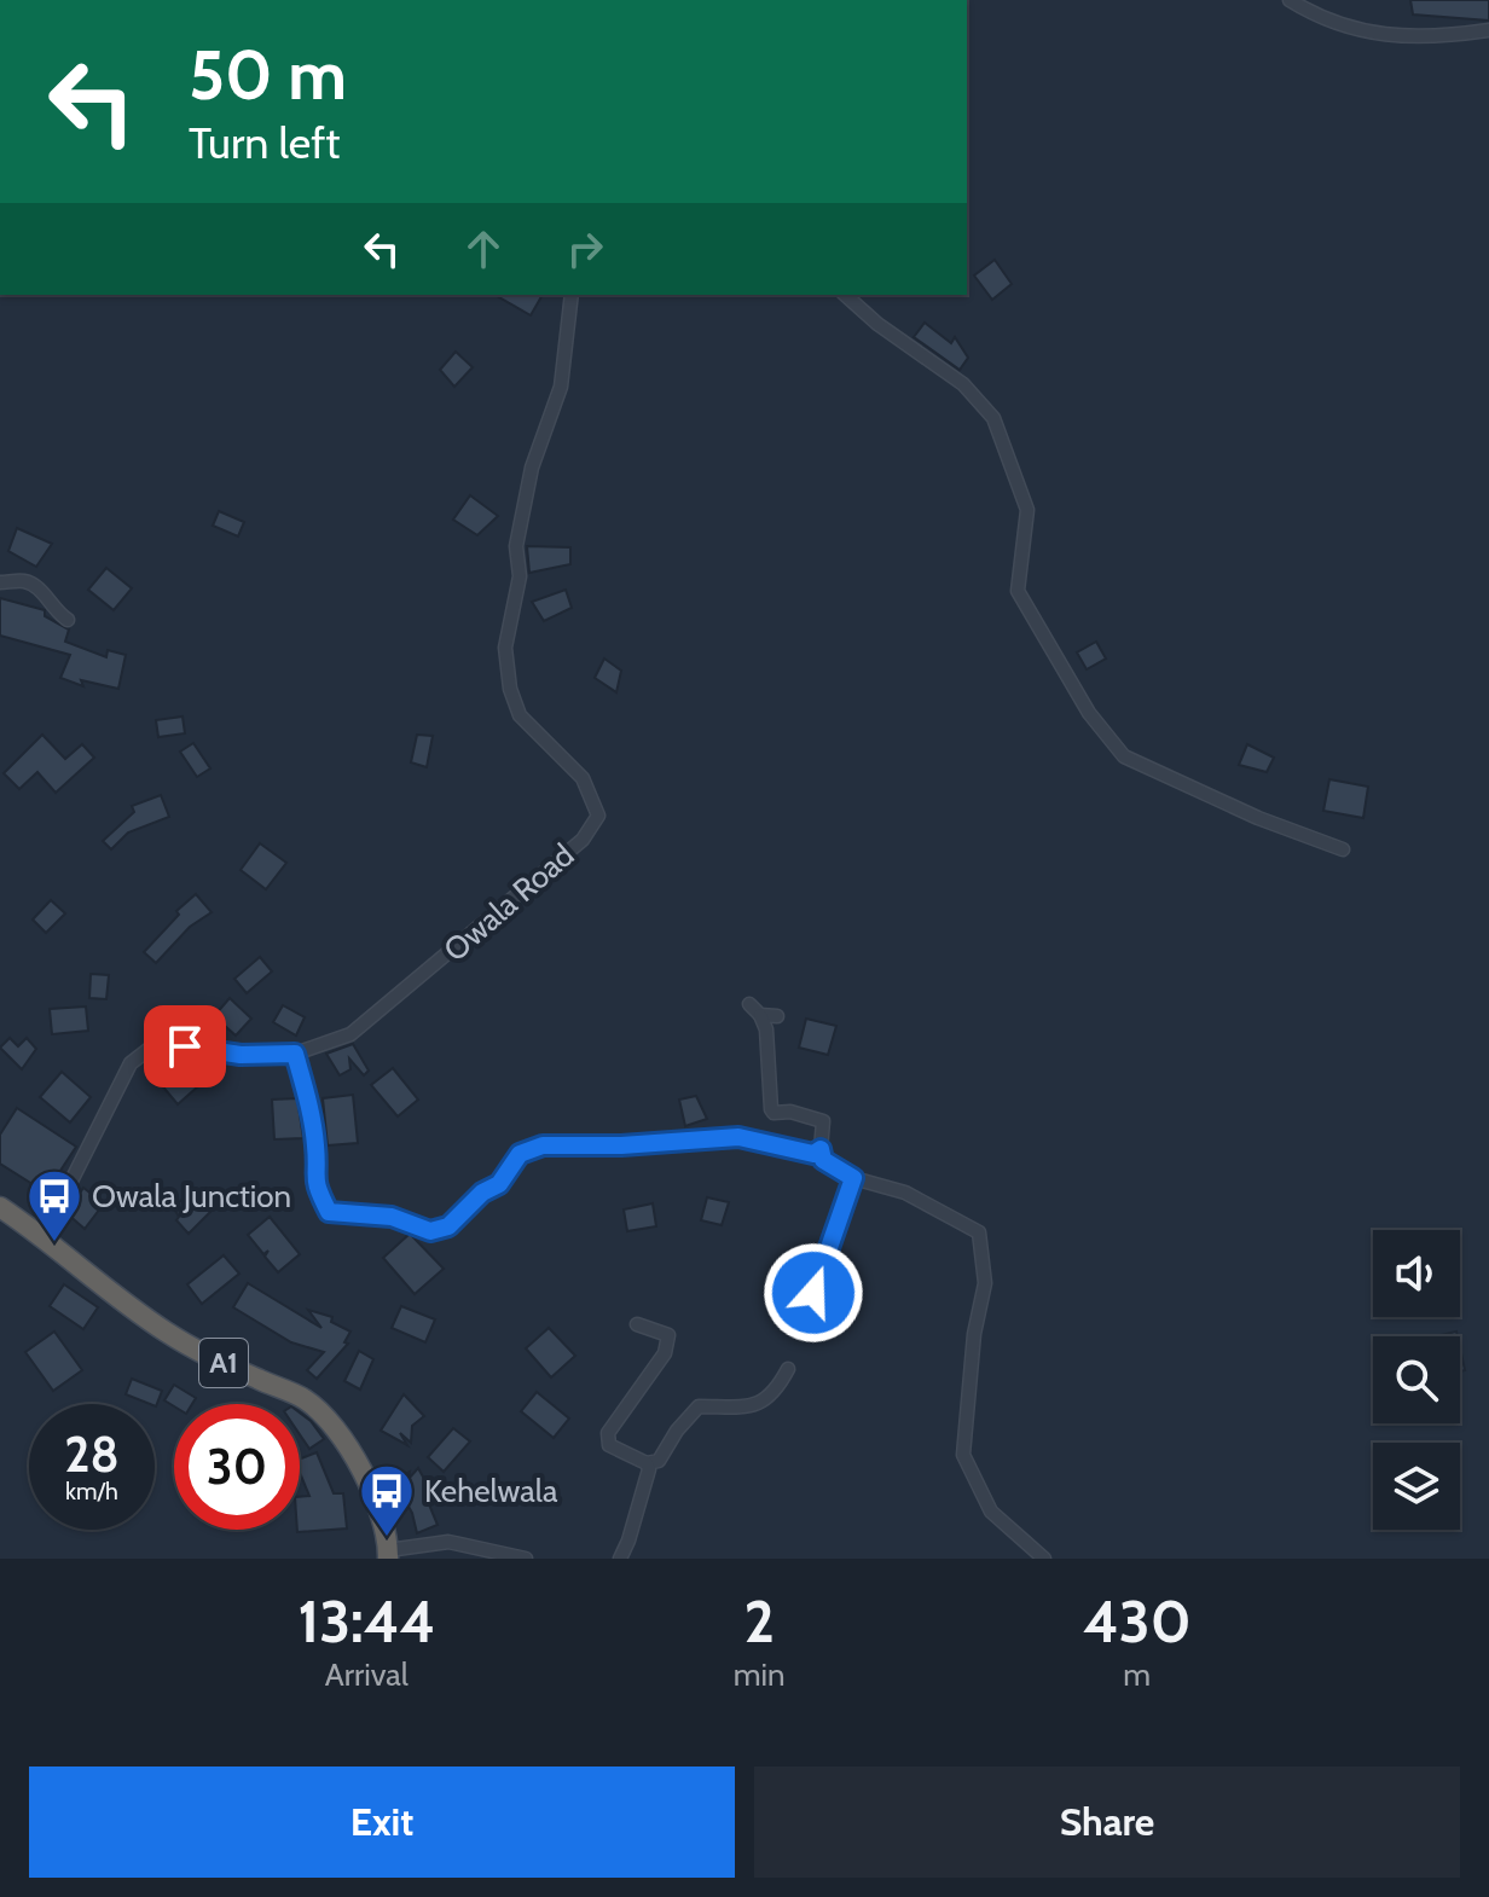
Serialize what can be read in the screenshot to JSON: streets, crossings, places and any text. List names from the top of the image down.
{
  "streets": {
    "highway": ["A1"],
    "street": ["Owala Road"]
  },
  "crossings": [
    ["Owala Road", "A1"]
  ],
  "places": {
    "bus stop": ["Owala Junction", "Kehelwala"]
  },
  "page": {
    "turn": ["50 m", "Turn left"],
    "speed": "28 km/h",
    "limit": "30",
    "eta": [
      "13:44",
      "Arrival",
      "2",
      "min",
      "430",
      "m"
    ],
    "buttons": ["Exit", "Share"]
  }
}
